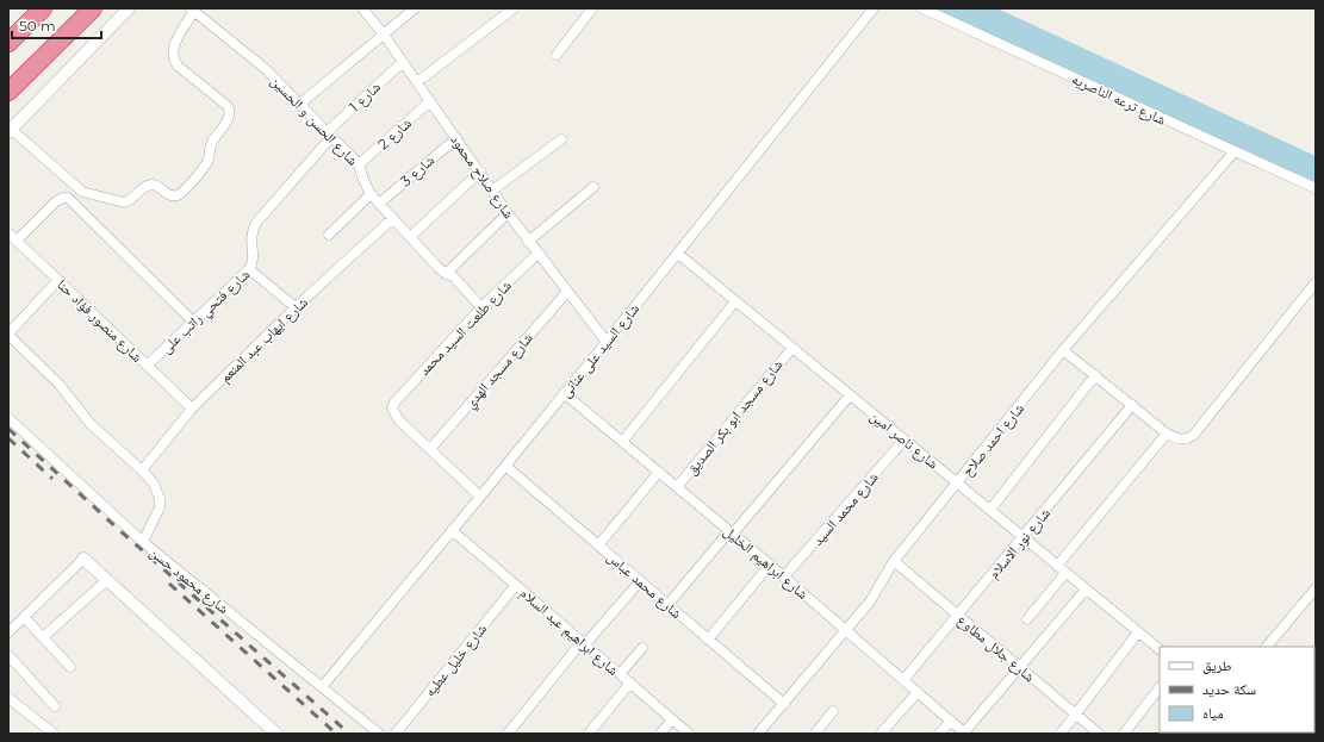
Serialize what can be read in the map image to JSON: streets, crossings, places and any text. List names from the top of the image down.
{
  "streets": {
    "street": [
      "شارع 1",
      "شارع ترعه الناصريه",
      "شارع الحسن و الحسين",
      "شارع 2",
      "شارع 3",
      "شارع صلاح محمود",
      "شارع فتحي راتب على",
      "شارع منصور فؤاد حنا",
      "شارع طلعت السيد محمد",
      "شارع ايهاب عبد المنعم",
      "شارع السيد على عنانى",
      "شارع مسجد الهدي",
      "شارع مسجد ابو بكر الصديق",
      "شارع ناصر امين",
      "شارع احمد صلاح",
      "شارع محمد السيد",
      "شارع نور الاسلام",
      "شارع ابراهيم الخليل",
      "شارع محمود حسن",
      "شارع محمد عباس",
      "شارع ابراهيم عبد السلام",
      "شارع جلال مطاوع",
      "شارع خليل عطيه"
    ]
  },
  "crossings": [
    ["شارع 1", "شارع الحسن و الحسين"],
    ["شارع 1", "شارع صلاح محمود"],
    ["شارع 1", "شارع فتحي راتب على"],
    ["شارع ترعه الناصريه", "شارع احمد صلاح"],
    ["شارع الحسن و الحسين", "شارع 2"],
    ["شارع الحسن و الحسين", "شارع 3"],
    ["شارع الحسن و الحسين", "شارع فتحي راتب على"],
    ["شارع الحسن و الحسين", "شارع طلعت السيد محمد"],
    ["شارع الحسن و الحسين", "شارع ايهاب عبد المنعم"],
    ["شارع 2", "شارع صلاح محمود"],
    ["شارع 3", "شارع صلاح محمود"],
    ["شارع صلاح محمود", "شارع طلعت السيد محمد"],
    ["شارع صلاح محمود", "شارع السيد على عنانى"],
    ["شارع صلاح محمود", "شارع مسجد الهدي"],
    ["شارع فتحي راتب على", "شارع منصور فؤاد حنا"],
    ["شارع منصور فؤاد حنا", "شارع ايهاب عبد المنعم"],
    ["شارع طلعت السيد محمد", "شارع مسجد الهدي"],
    ["شارع السيد على عنانى", "شارع ناصر امين"],
    ["شارع السيد على عنانى", "شارع ابراهيم الخليل"],
    ["شارع السيد على عنانى", "شارع محمود حسن"],
    ["شارع السيد على عنانى", "شارع محمد عباس"],
    ["شارع السيد على عنانى", "شارع ابراهيم عبد السلام"],
    ["شارع مسجد ابو بكر الصديق", "شارع ناصر امين"],
    ["شارع مسجد ابو بكر الصديق", "شارع ابراهيم الخليل"],
    ["شارع ناصر امين", "شارع احمد صلاح"],
    ["شارع ناصر امين", "شارع محمد السيد"],
    ["شارع ناصر امين", "شارع نور الاسلام"],
    ["شارع احمد صلاح", "شارع ابراهيم الخليل"],
    ["شارع احمد صلاح", "شارع محمد عباس"],
    ["شارع احمد صلاح", "شارع جلال مطاوع"],
    ["شارع محمد السيد", "شارع ابراهيم الخليل"],
    ["شارع نور الاسلام", "شارع ابراهيم الخليل"],
    ["شارع نور الاسلام", "شارع جلال مطاوع"],
    ["شارع ابراهيم عبد السلام", "شارع خليل عطيه"]
  ],
  "legend": ["طريق", "سكة حديد", "مياه"],
  "scale_bar": "50 m"
}
